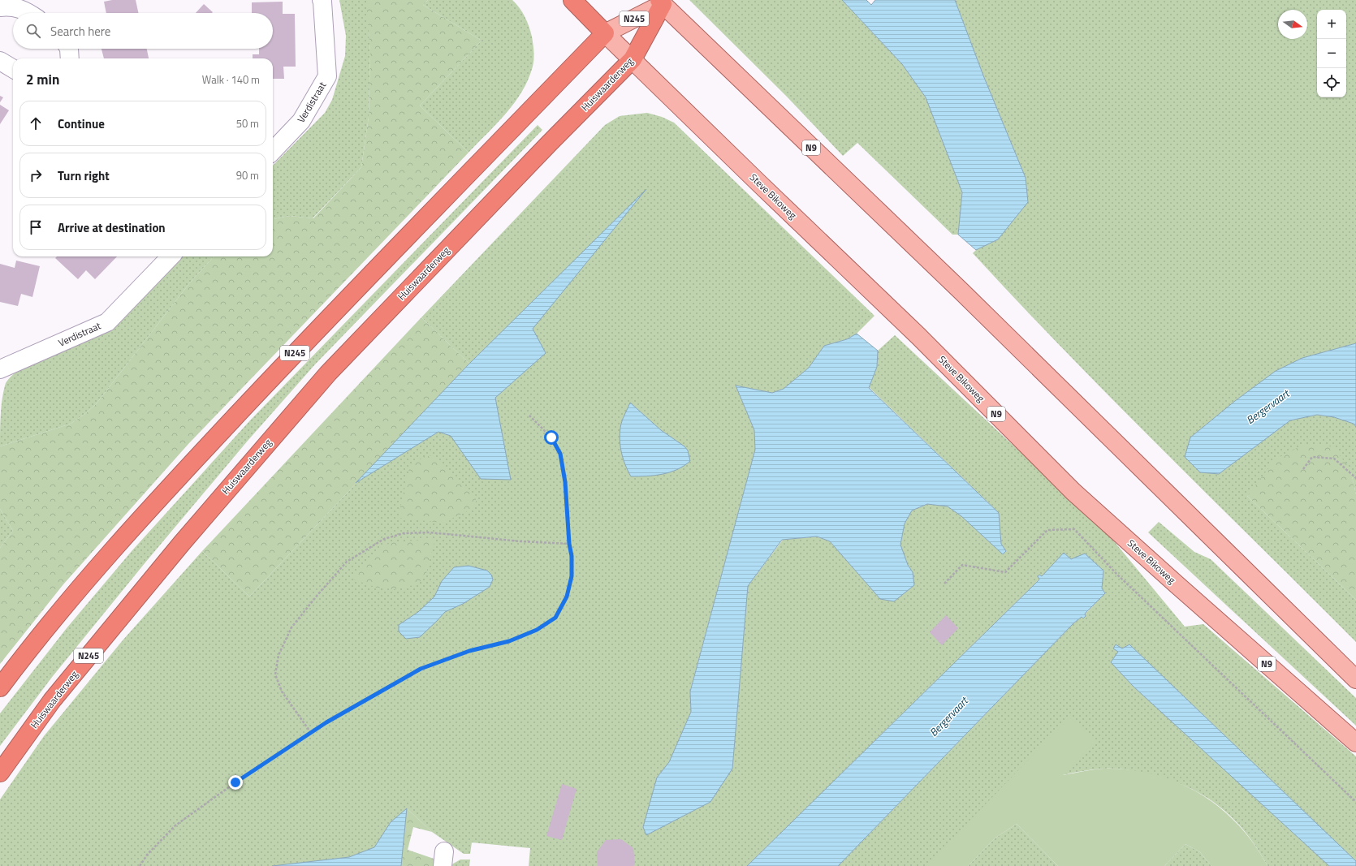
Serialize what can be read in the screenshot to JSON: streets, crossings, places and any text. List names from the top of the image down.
{
  "streets": {
    "highway": ["N245", "Huiswaarderweg", "N9"],
    "main road": ["Steve Bikoweg"],
    "street": ["Verdistraat"]
  },
  "crossings": [
    ["N245", "Huiswaarderweg"],
    ["N245", "N9"],
    ["Huiswaarderweg", "N9"],
    ["Huiswaarderweg", "Steve Bikoweg"],
    ["N9", "Steve Bikoweg"]
  ],
  "water": ["Bergervaart"],
  "north": "right",
  "page": {
    "map_buttons": ["+", "−"],
    "search": "Search here",
    "heading": ["2 min", "Walk · 140 m"],
    "list": [
      ["Continue", "50 m"],
      ["Turn right", "90 m"],
      "Arrive at destination"
    ]
  }
}
